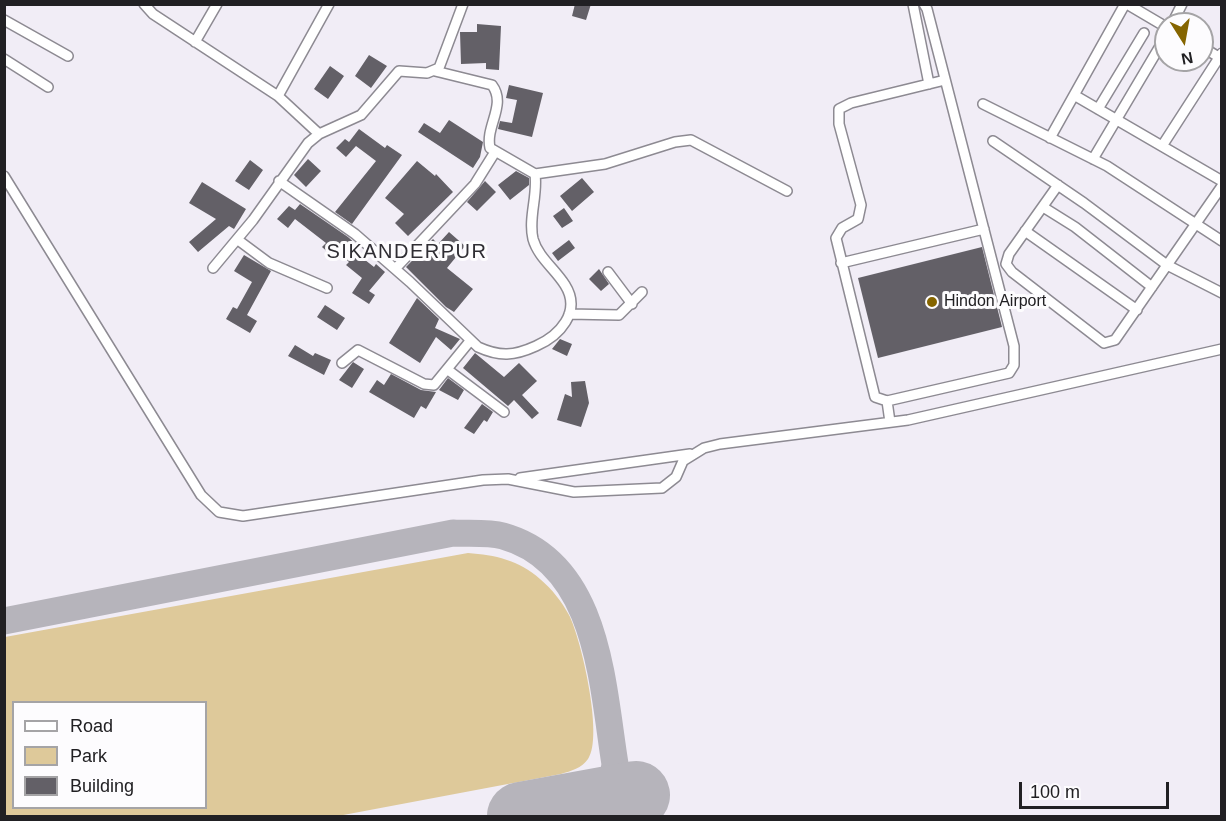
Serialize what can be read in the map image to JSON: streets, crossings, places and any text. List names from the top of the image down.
{
  "districts": ["SIKANDERPUR"],
  "places": ["Hindon Airport"],
  "legend": ["Road", "Park", "Building"],
  "scale_bar": "100 m",
  "north": "bottom"
}
